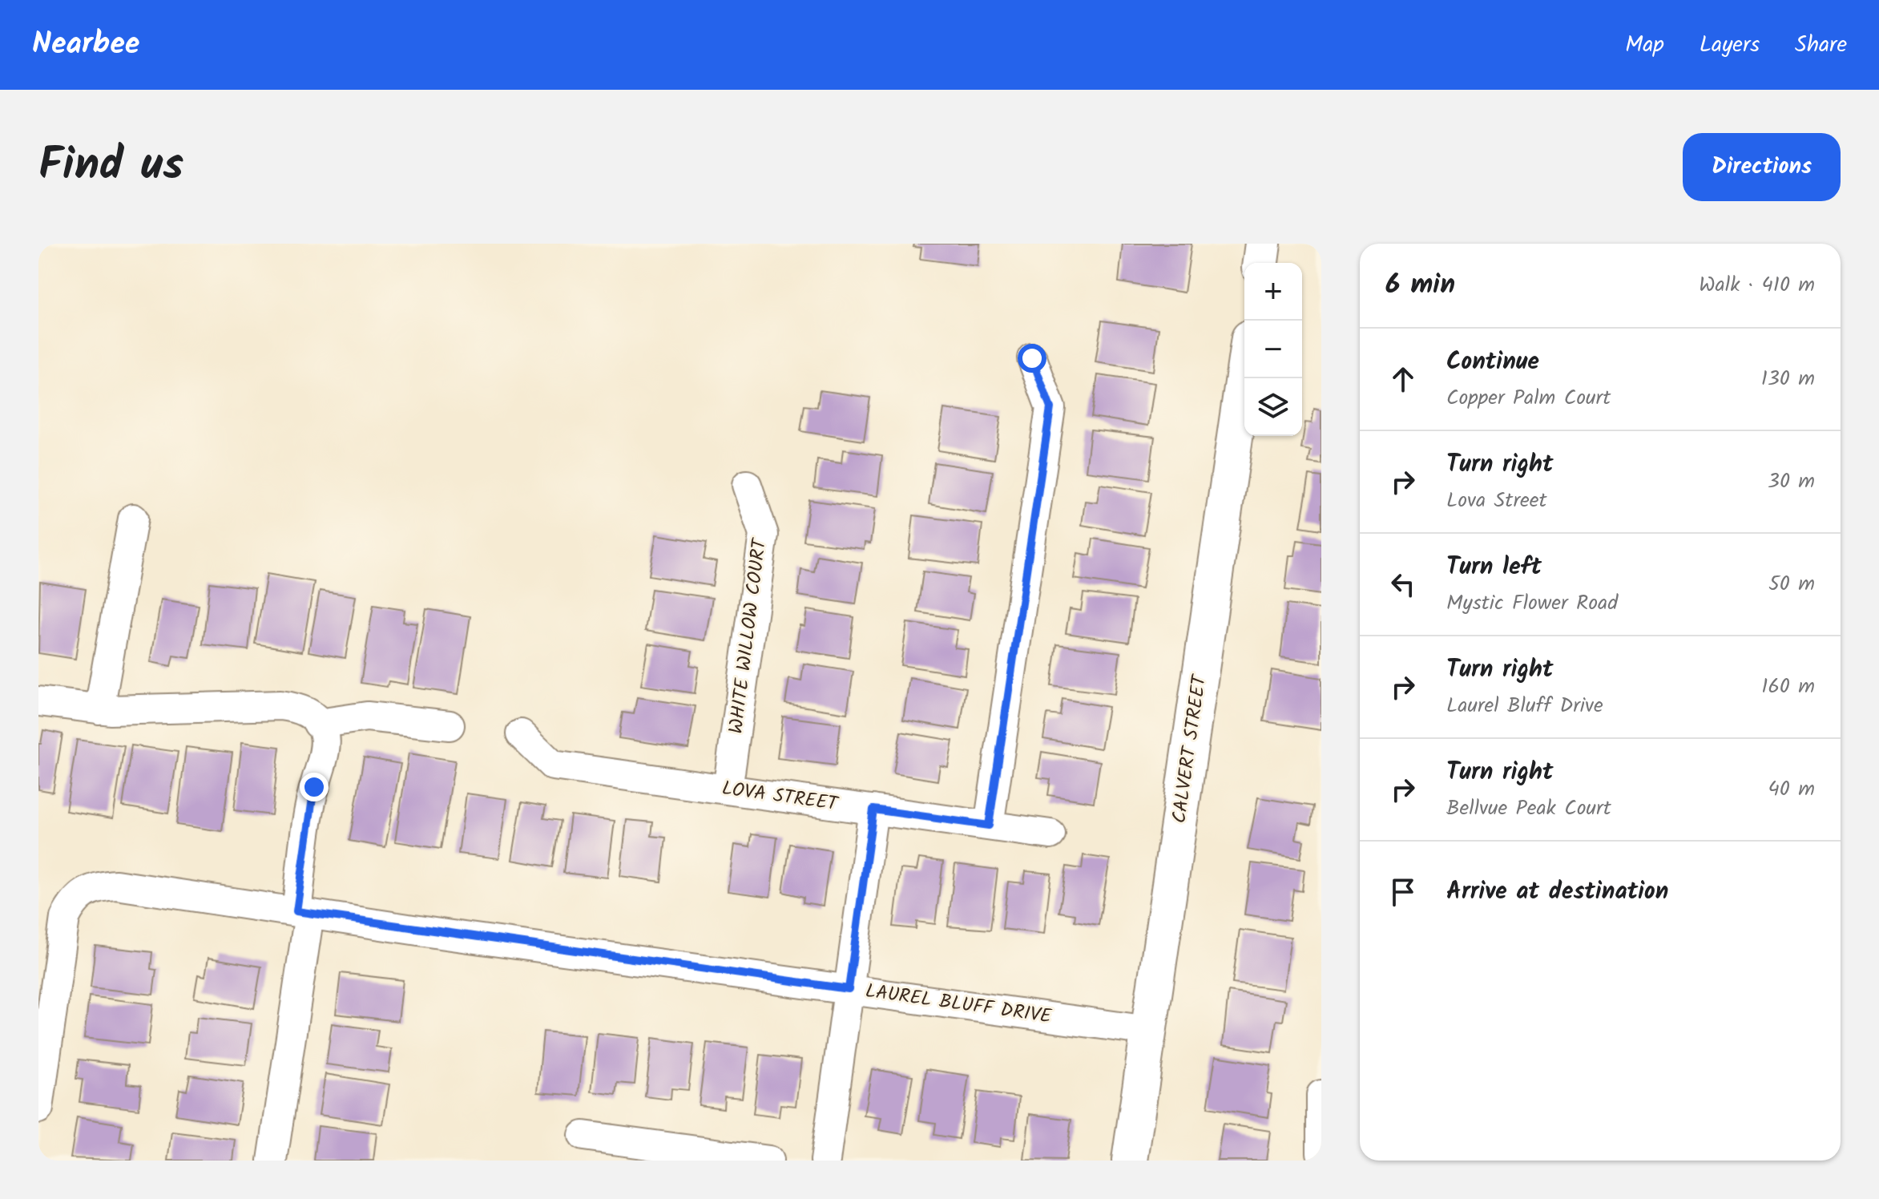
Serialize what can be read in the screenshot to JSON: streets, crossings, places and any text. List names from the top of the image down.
{
  "streets": {
    "street": [
      "WHITE WILLOW COURT",
      "CALVERT STREET",
      "LOVA STREET",
      "LAUREL BLUFF DRIVE"
    ]
  },
  "crossings": [
    ["WHITE WILLOW COURT", "LOVA STREET"],
    ["CALVERT STREET", "LAUREL BLUFF DRIVE"]
  ],
  "page": {
    "header": "Nearbee",
    "nav": ["Map", "Layers", "Share"],
    "title": "Find us",
    "buttons": "Directions",
    "heading": ["6 min", "Walk · 410 m"],
    "map_buttons": ["+", "−"],
    "list": [
      ["Continue", "Copper Palm Court", "130 m"],
      ["Turn right", "Lova Street", "30 m"],
      ["Turn left", "Mystic Flower Road", "50 m"],
      ["Turn right", "Laurel Bluff Drive", "160 m"],
      ["Turn right", "Bellvue Peak Court", "40 m"],
      "Arrive at destination"
    ]
  }
}
